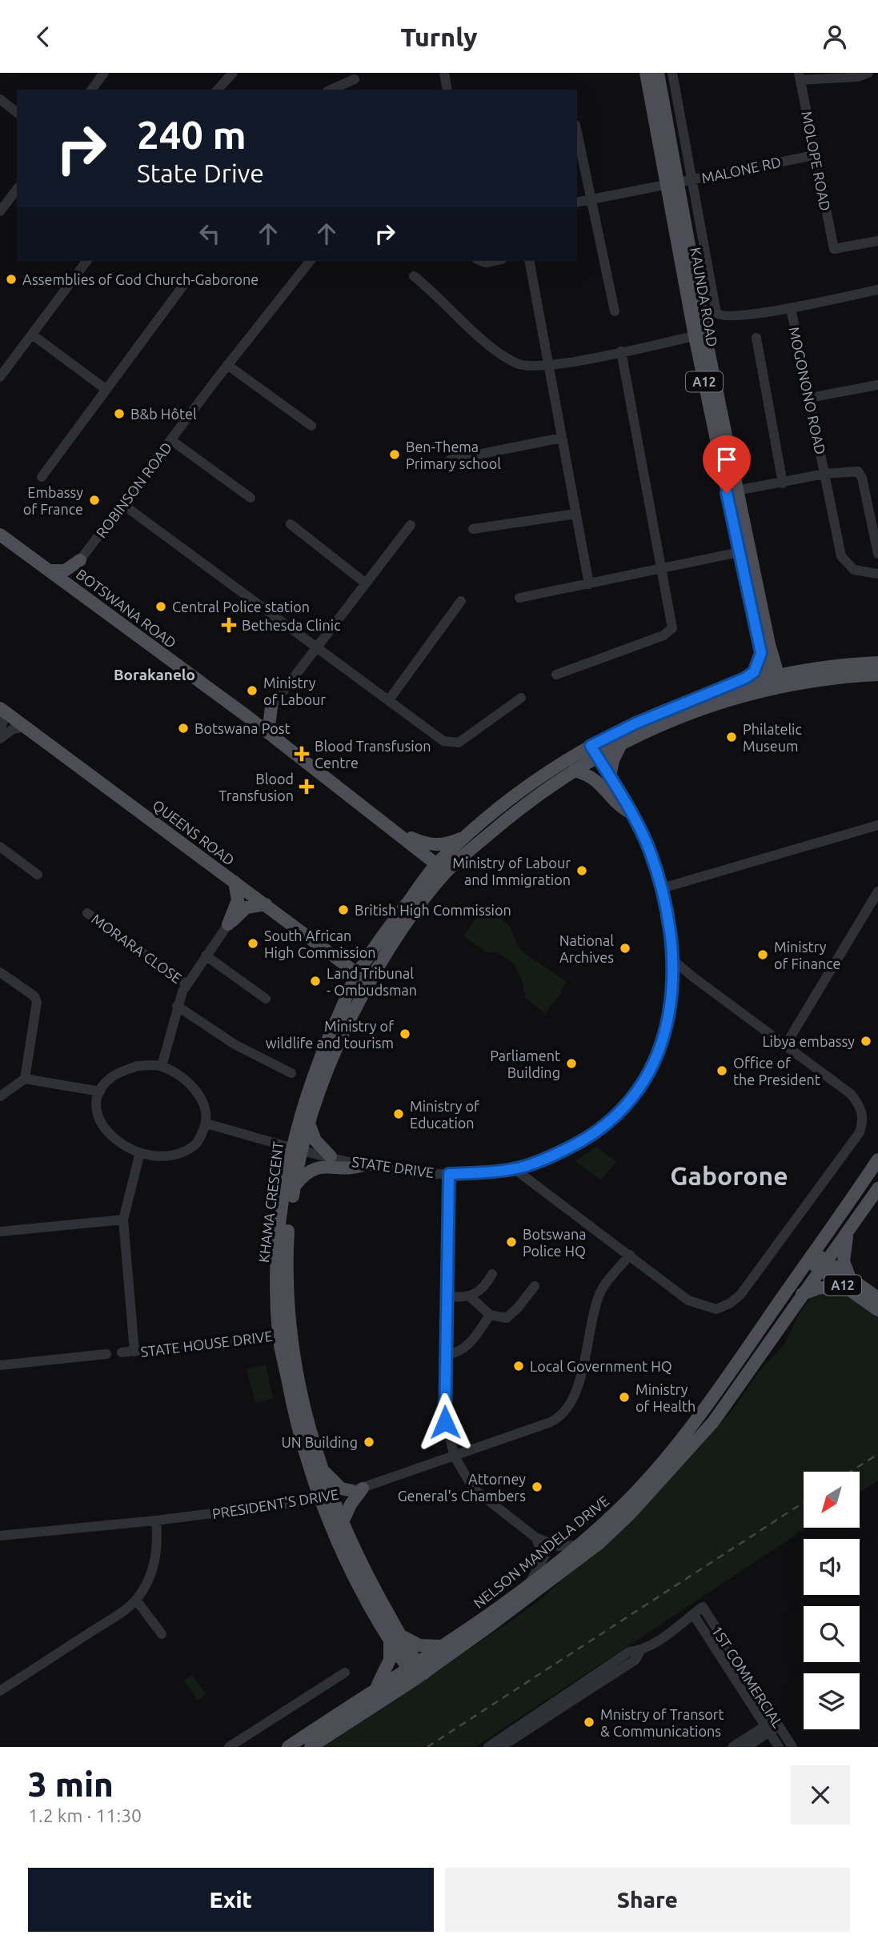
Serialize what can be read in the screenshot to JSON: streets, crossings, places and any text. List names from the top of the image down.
{
  "streets": {
    "main road": [
      "KAUNDA ROAD",
      "A12",
      "BOTSWANA ROAD",
      "QUEENS ROAD",
      "KHAMA CRESCENT",
      "NELSON MANDELA DRIVE"
    ],
    "street": [
      "MOLOPE ROAD",
      "MALONE RD",
      "MOGONONO ROAD",
      "ROBINSON ROAD",
      "MORARA CLOSE",
      "STATE DRIVE",
      "STATE HOUSE DRIVE",
      "PRESIDENT'S DRIVE",
      "1ST COMMERCIAL"
    ]
  },
  "crossings": [
    ["MOLOPE ROAD", "MALONE RD"],
    ["MALONE RD", "KAUNDA ROAD"],
    ["KAUNDA ROAD", "KHAMA CRESCENT"],
    ["A12", "NELSON MANDELA DRIVE"],
    ["BOTSWANA ROAD", "KHAMA CRESCENT"],
    ["QUEENS ROAD", "KHAMA CRESCENT"],
    ["STATE DRIVE", "KHAMA CRESCENT"],
    ["KHAMA CRESCENT", "STATE HOUSE DRIVE"],
    ["KHAMA CRESCENT", "PRESIDENT'S DRIVE"],
    ["KHAMA CRESCENT", "NELSON MANDELA DRIVE"]
  ],
  "districts": ["Borakanelo", "Gaborone"],
  "places": {
    "other": [
      "Assemblies of God Church-Gaborone",
      "B&b Hôtel",
      "Ben-Thema Primary school",
      "Embassy of France",
      "Central Police station",
      "Ministry of Labour",
      "Botswana Post",
      "Philatelic Museum",
      "Ministry of Labour and Immigration",
      "British High Commission",
      "South African High Commission",
      "National Archives",
      "Ministry of Finance",
      "Land Tribunal - Ombudsman",
      "Ministry of wildlife and tourism",
      "Libya embassy",
      "Parliament Building",
      "Office of the President",
      "Ministry of Education",
      "Botswana Police HQ",
      "Local Government HQ",
      "Ministry of Health",
      "UN Building",
      "Attorney General's Chambers",
      "Mnistry of Transort & Communications"
    ],
    "health": ["Bethesda Clinic", "Blood Transfusion Centre", "Blood Transfusion"]
  },
  "north": "bottom left",
  "page": {
    "header": "Turnly",
    "turn": ["240 m", "State Drive"],
    "heading": ["3 min", "1.2 km · 11:30"],
    "buttons": ["Exit", "Share"]
  }
}
